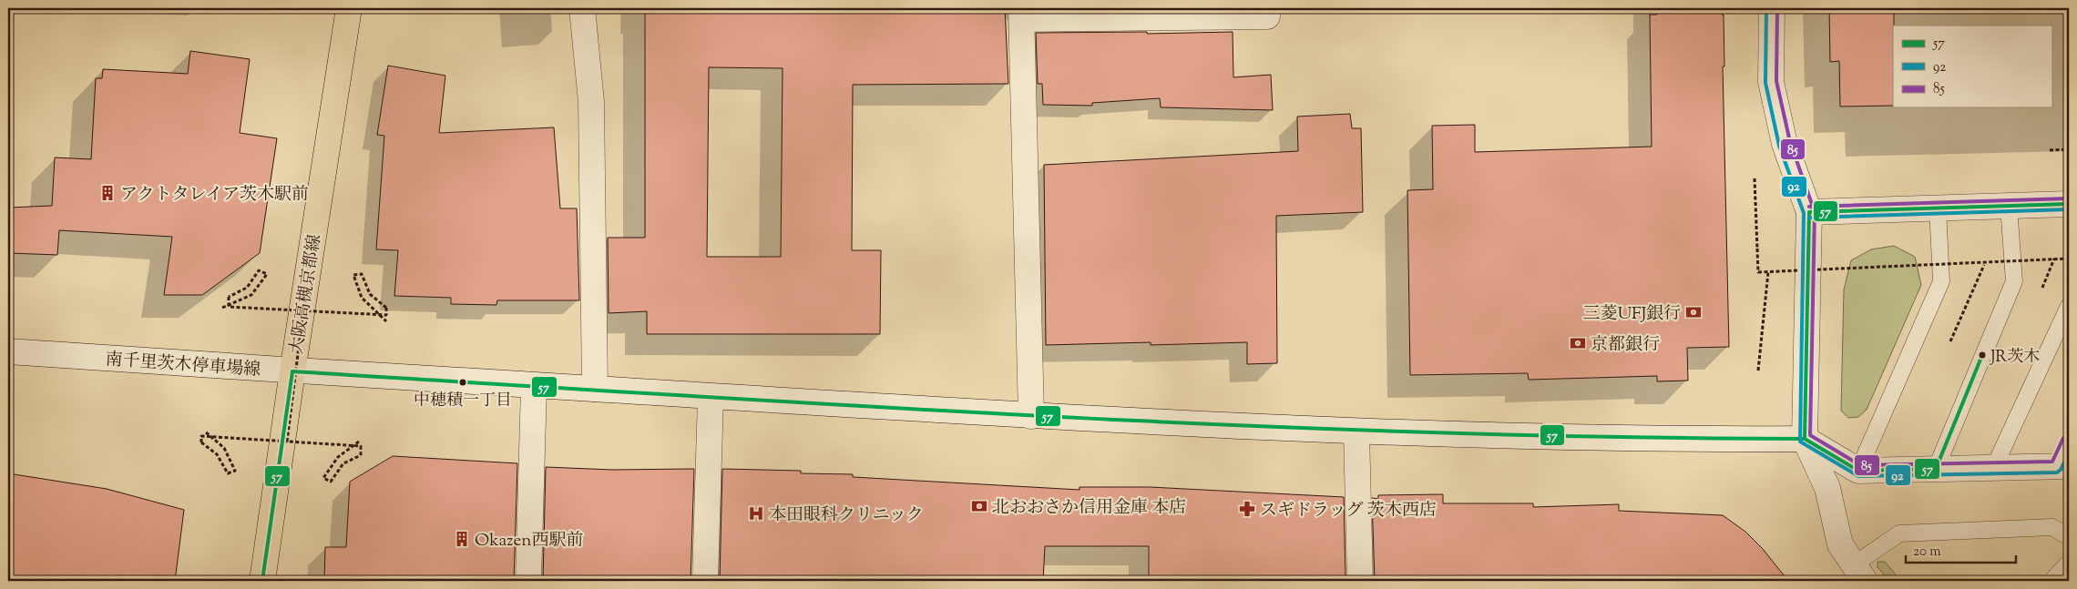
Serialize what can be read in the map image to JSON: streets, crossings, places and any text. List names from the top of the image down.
{
  "streets": {
    "main road": ["大阪高槻京都線"],
    "street": ["南千里茨木停車場線"]
  },
  "crossings": [
    ["大阪高槻京都線", "南千里茨木停車場線"]
  ],
  "places": {
    "building": ["アクトタレイア茨木駅前", "Okazen西駅前"],
    "bank": ["三菱UFJ銀行", "京都銀行", "北おおさか信用金庫 本店"],
    "other": ["JR茨木", "中穂積一丁目"],
    "pharmacy": ["スギドラッグ 茨木西店"],
    "hospital": ["本田眼科クリニック"]
  },
  "lines": ["transit line 92", "transit line 85", "transit line 57"],
  "legend": ["57", "92", "85"],
  "scale_bar": "20 m"
}
